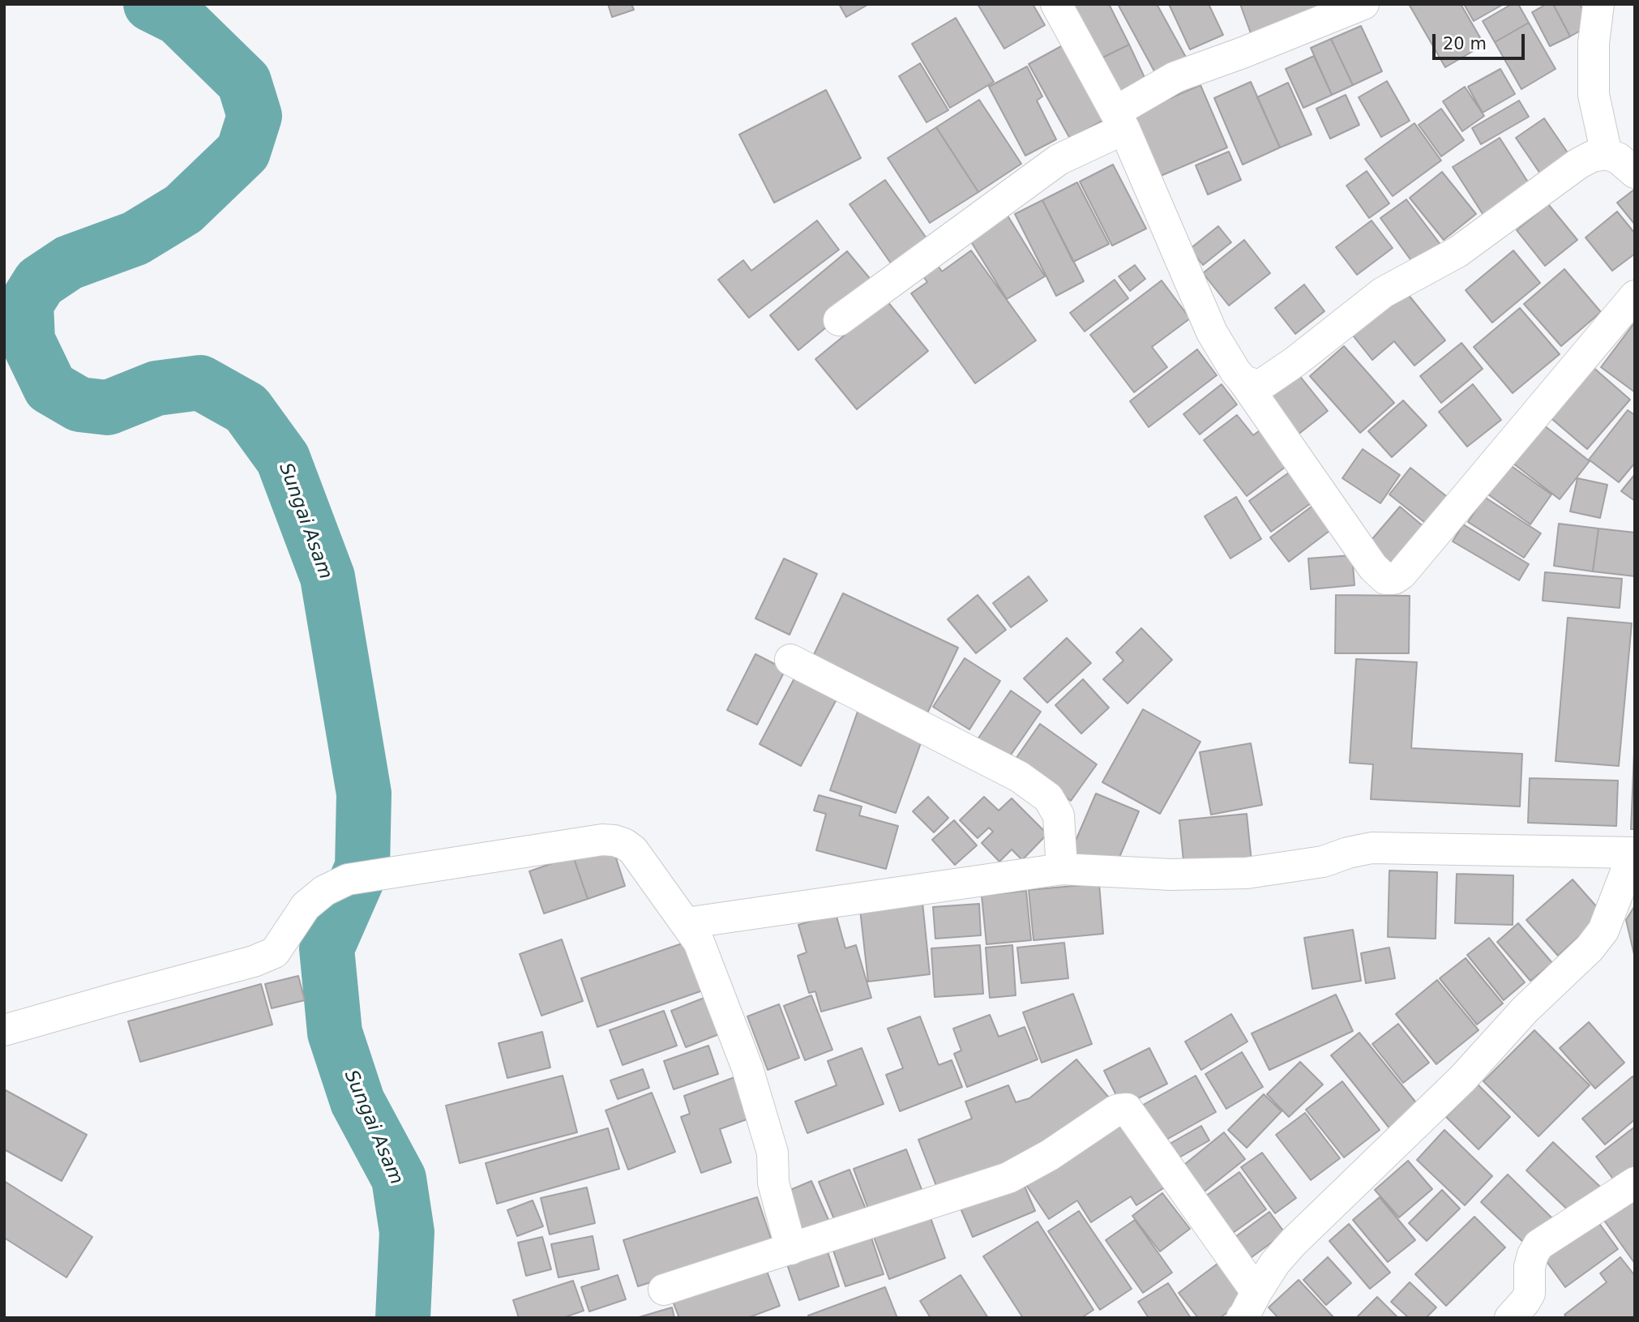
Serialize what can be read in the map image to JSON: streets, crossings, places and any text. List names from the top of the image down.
{
  "water": ["Sungai Asam"],
  "scale_bar": "20 m"
}
